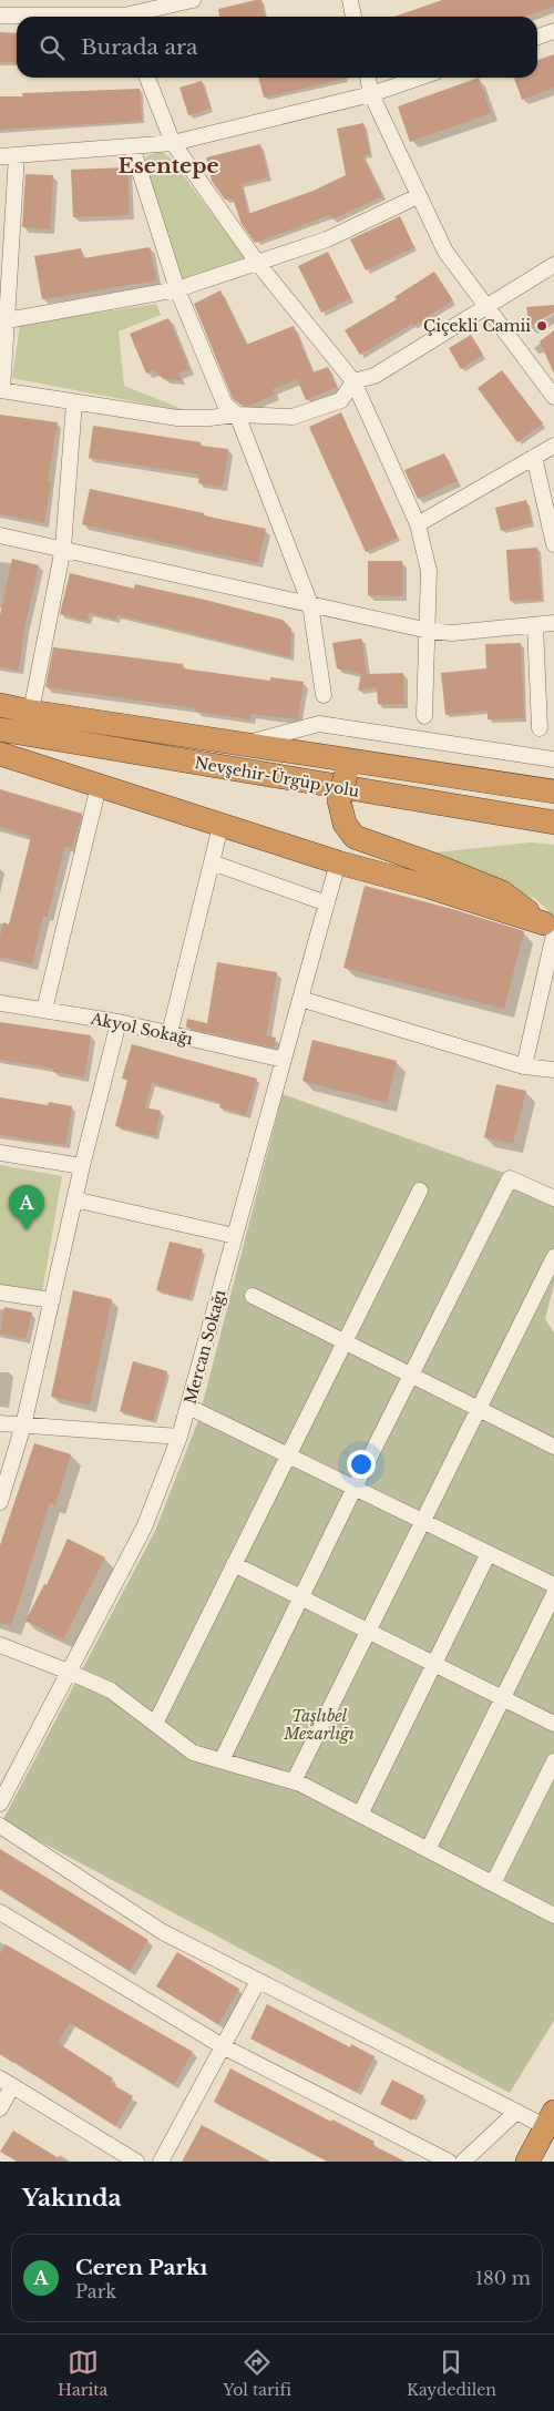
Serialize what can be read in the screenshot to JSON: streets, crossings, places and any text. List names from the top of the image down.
{
  "streets": {
    "highway": ["Nevşehir-Ürgüp yolu"],
    "street": ["Akyol Sokağı", "Mercan Sokağı"]
  },
  "crossings": [
    ["Akyol Sokağı", "Mercan Sokağı"]
  ],
  "districts": ["Esentepe"],
  "parks": ["Taşlıbel Mezarlığı"],
  "places": ["Çiçekli Camii"],
  "page": {
    "search": "Burada ara",
    "pins": "A",
    "heading": "Yakında",
    "list": [
      {
        "mark": "A",
        "name": "Ceren Parkı",
        "note": "Park",
        "value": "180 m"
      }
    ],
    "nav": ["Harita", "Yol tarifi", "Kaydedilen"]
  }
}
